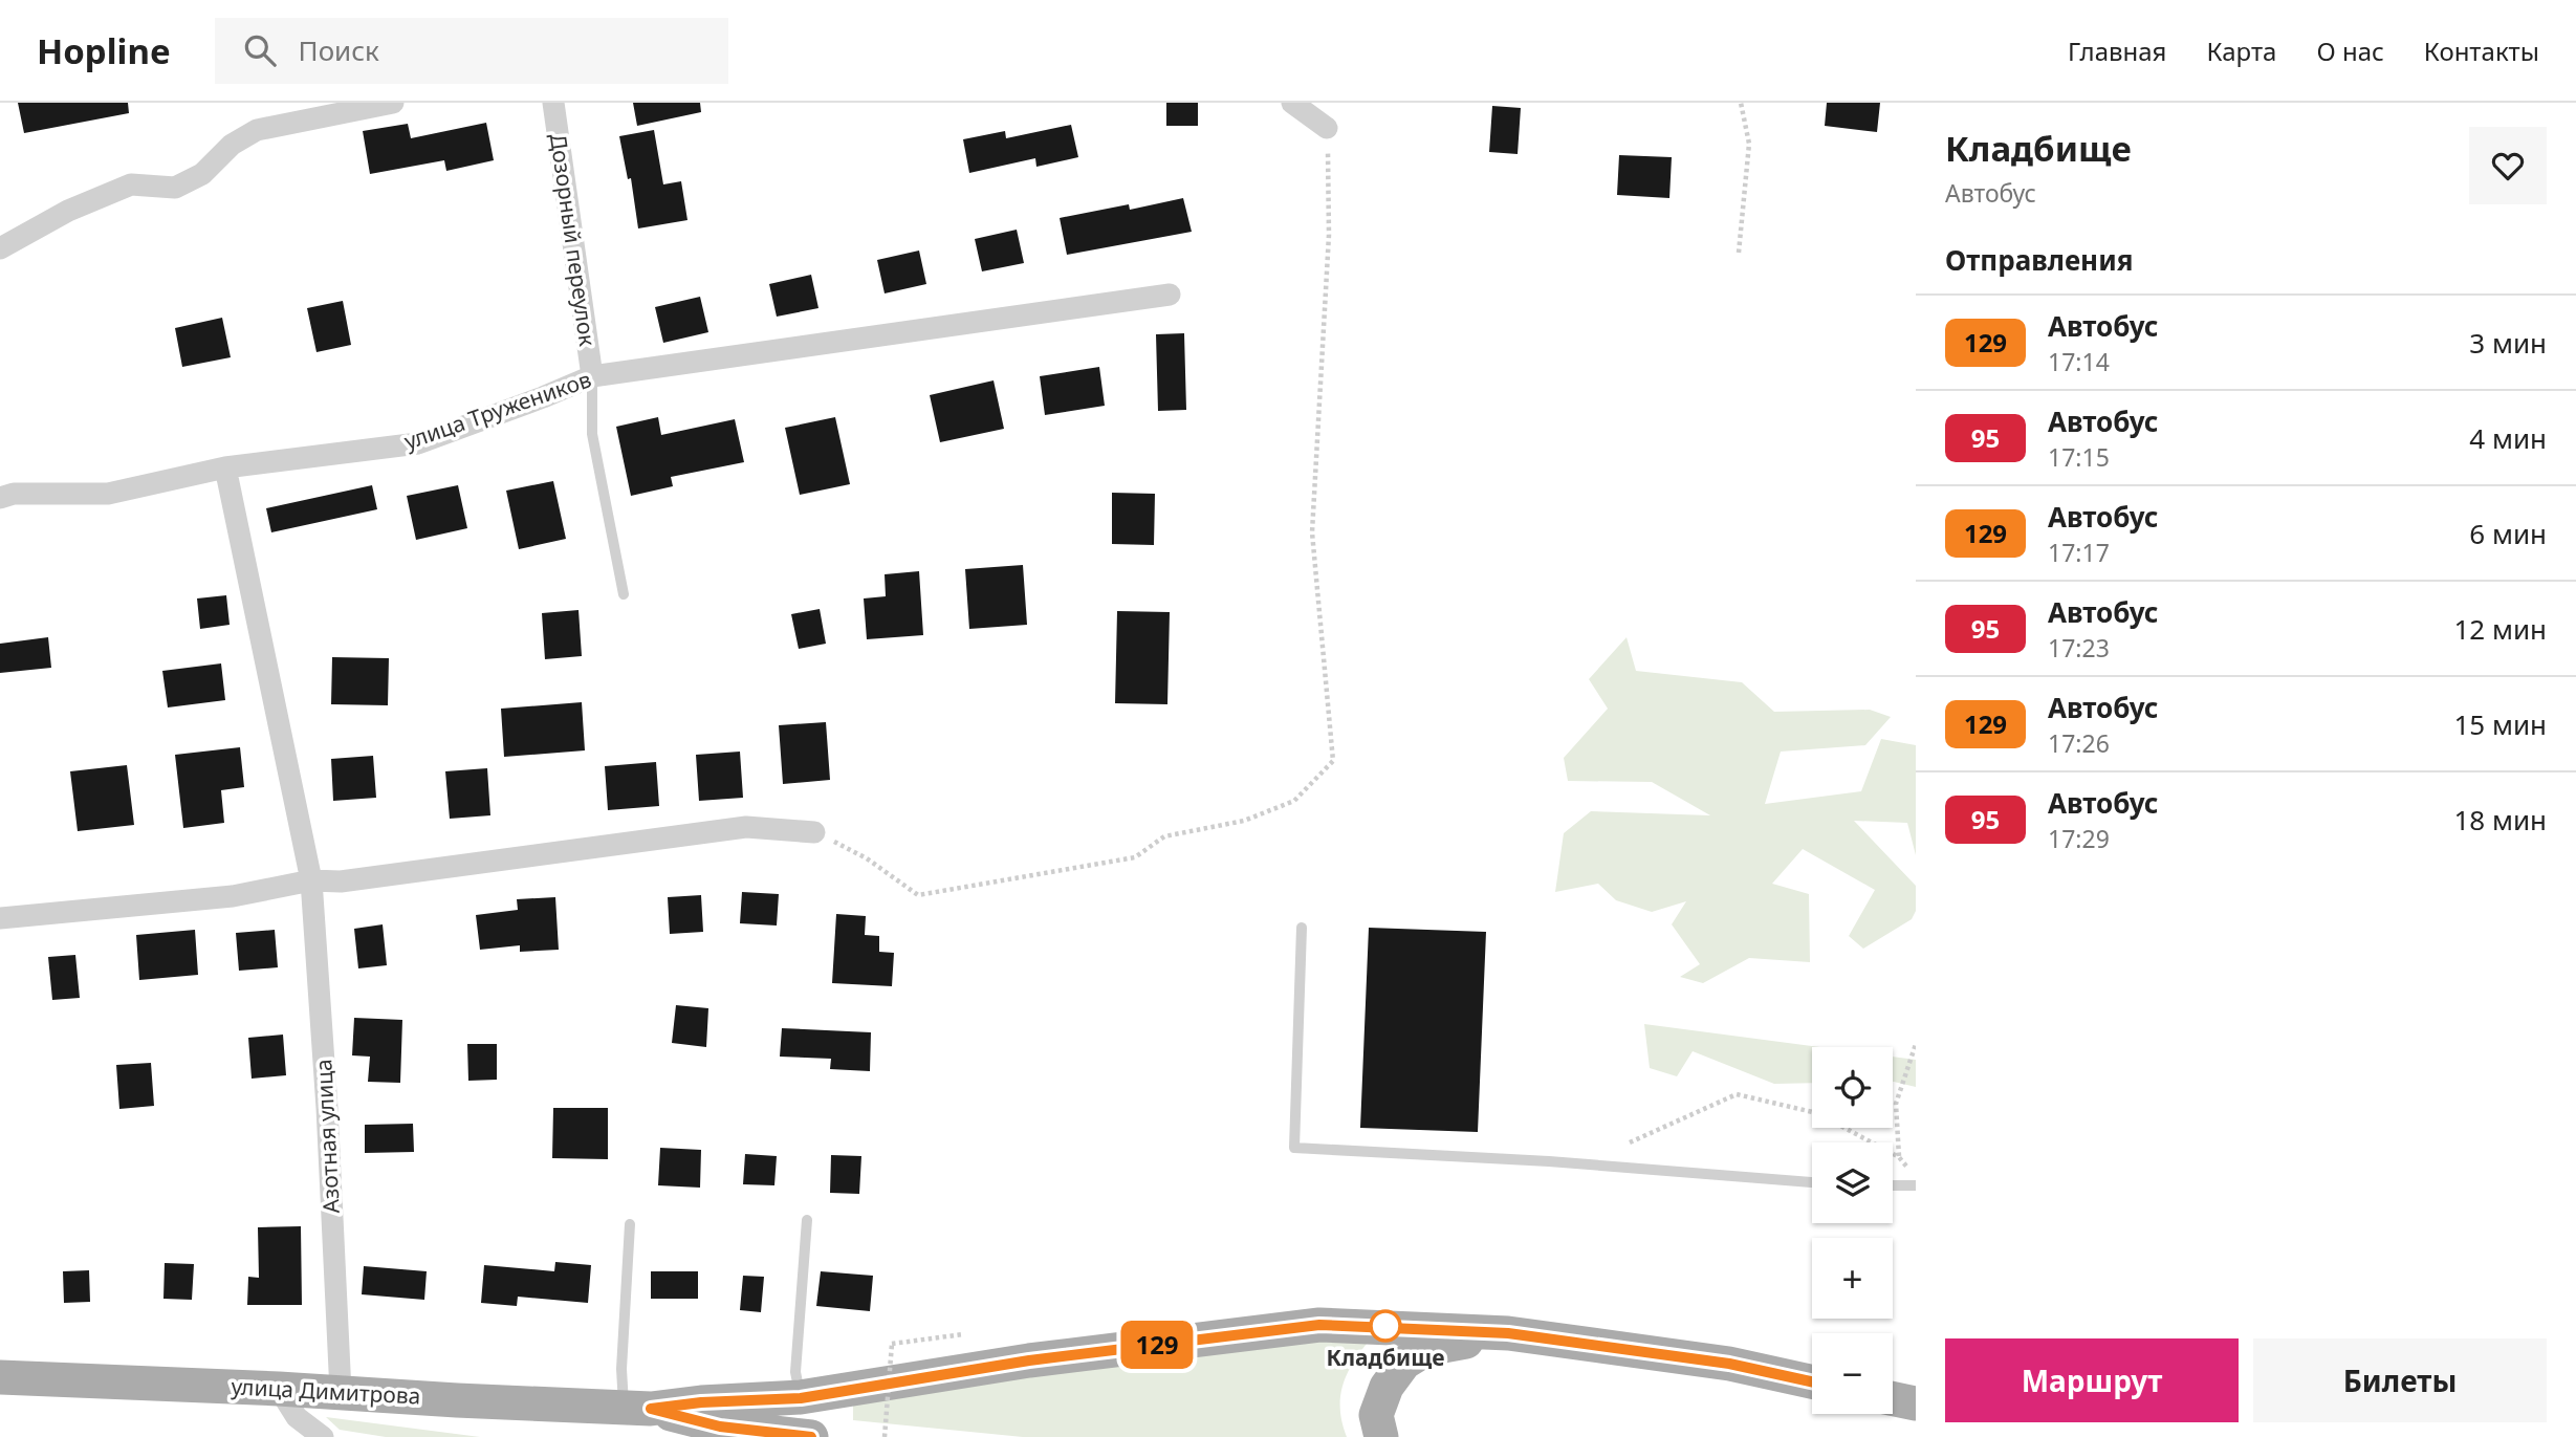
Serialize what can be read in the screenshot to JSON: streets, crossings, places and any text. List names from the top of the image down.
{
  "streets": {
    "main road": ["улица Димитрова"],
    "street": ["Дозорный переулок", "улица Тружеников", "Азотная улица"]
  },
  "crossings": [
    ["Дозорный переулок", "улица Тружеников"],
    ["улица Тружеников", "Азотная улица"],
    ["Азотная улица", "улица Димитрова"]
  ],
  "places": ["Кладбище"],
  "lines": ["bus line 129"],
  "page": {
    "header": "Hopline",
    "search": "Поиск",
    "nav": [
      "Главная",
      "Карта",
      "О нас",
      "Контакты"
    ],
    "on_map": "129",
    "heading": [
      ["Кладбище", "Автобус"],
      "Отправления"
    ],
    "list": [
      {
        "mark": "129",
        "name": "Автобус",
        "note": "17:14",
        "value": "3 мин"
      },
      {
        "mark": "95",
        "name": "Автобус",
        "note": "17:15",
        "value": "4 мин"
      },
      {
        "mark": "129",
        "name": "Автобус",
        "note": "17:17",
        "value": "6 мин"
      },
      {
        "mark": "95",
        "name": "Автобус",
        "note": "17:23",
        "value": "12 мин"
      },
      {
        "mark": "129",
        "name": "Автобус",
        "note": "17:26",
        "value": "15 мин"
      },
      {
        "mark": "95",
        "name": "Автобус",
        "note": "17:29",
        "value": "18 мин"
      }
    ],
    "map_buttons": ["+", "−"],
    "buttons": ["Маршрут", "Билеты"]
  }
}
